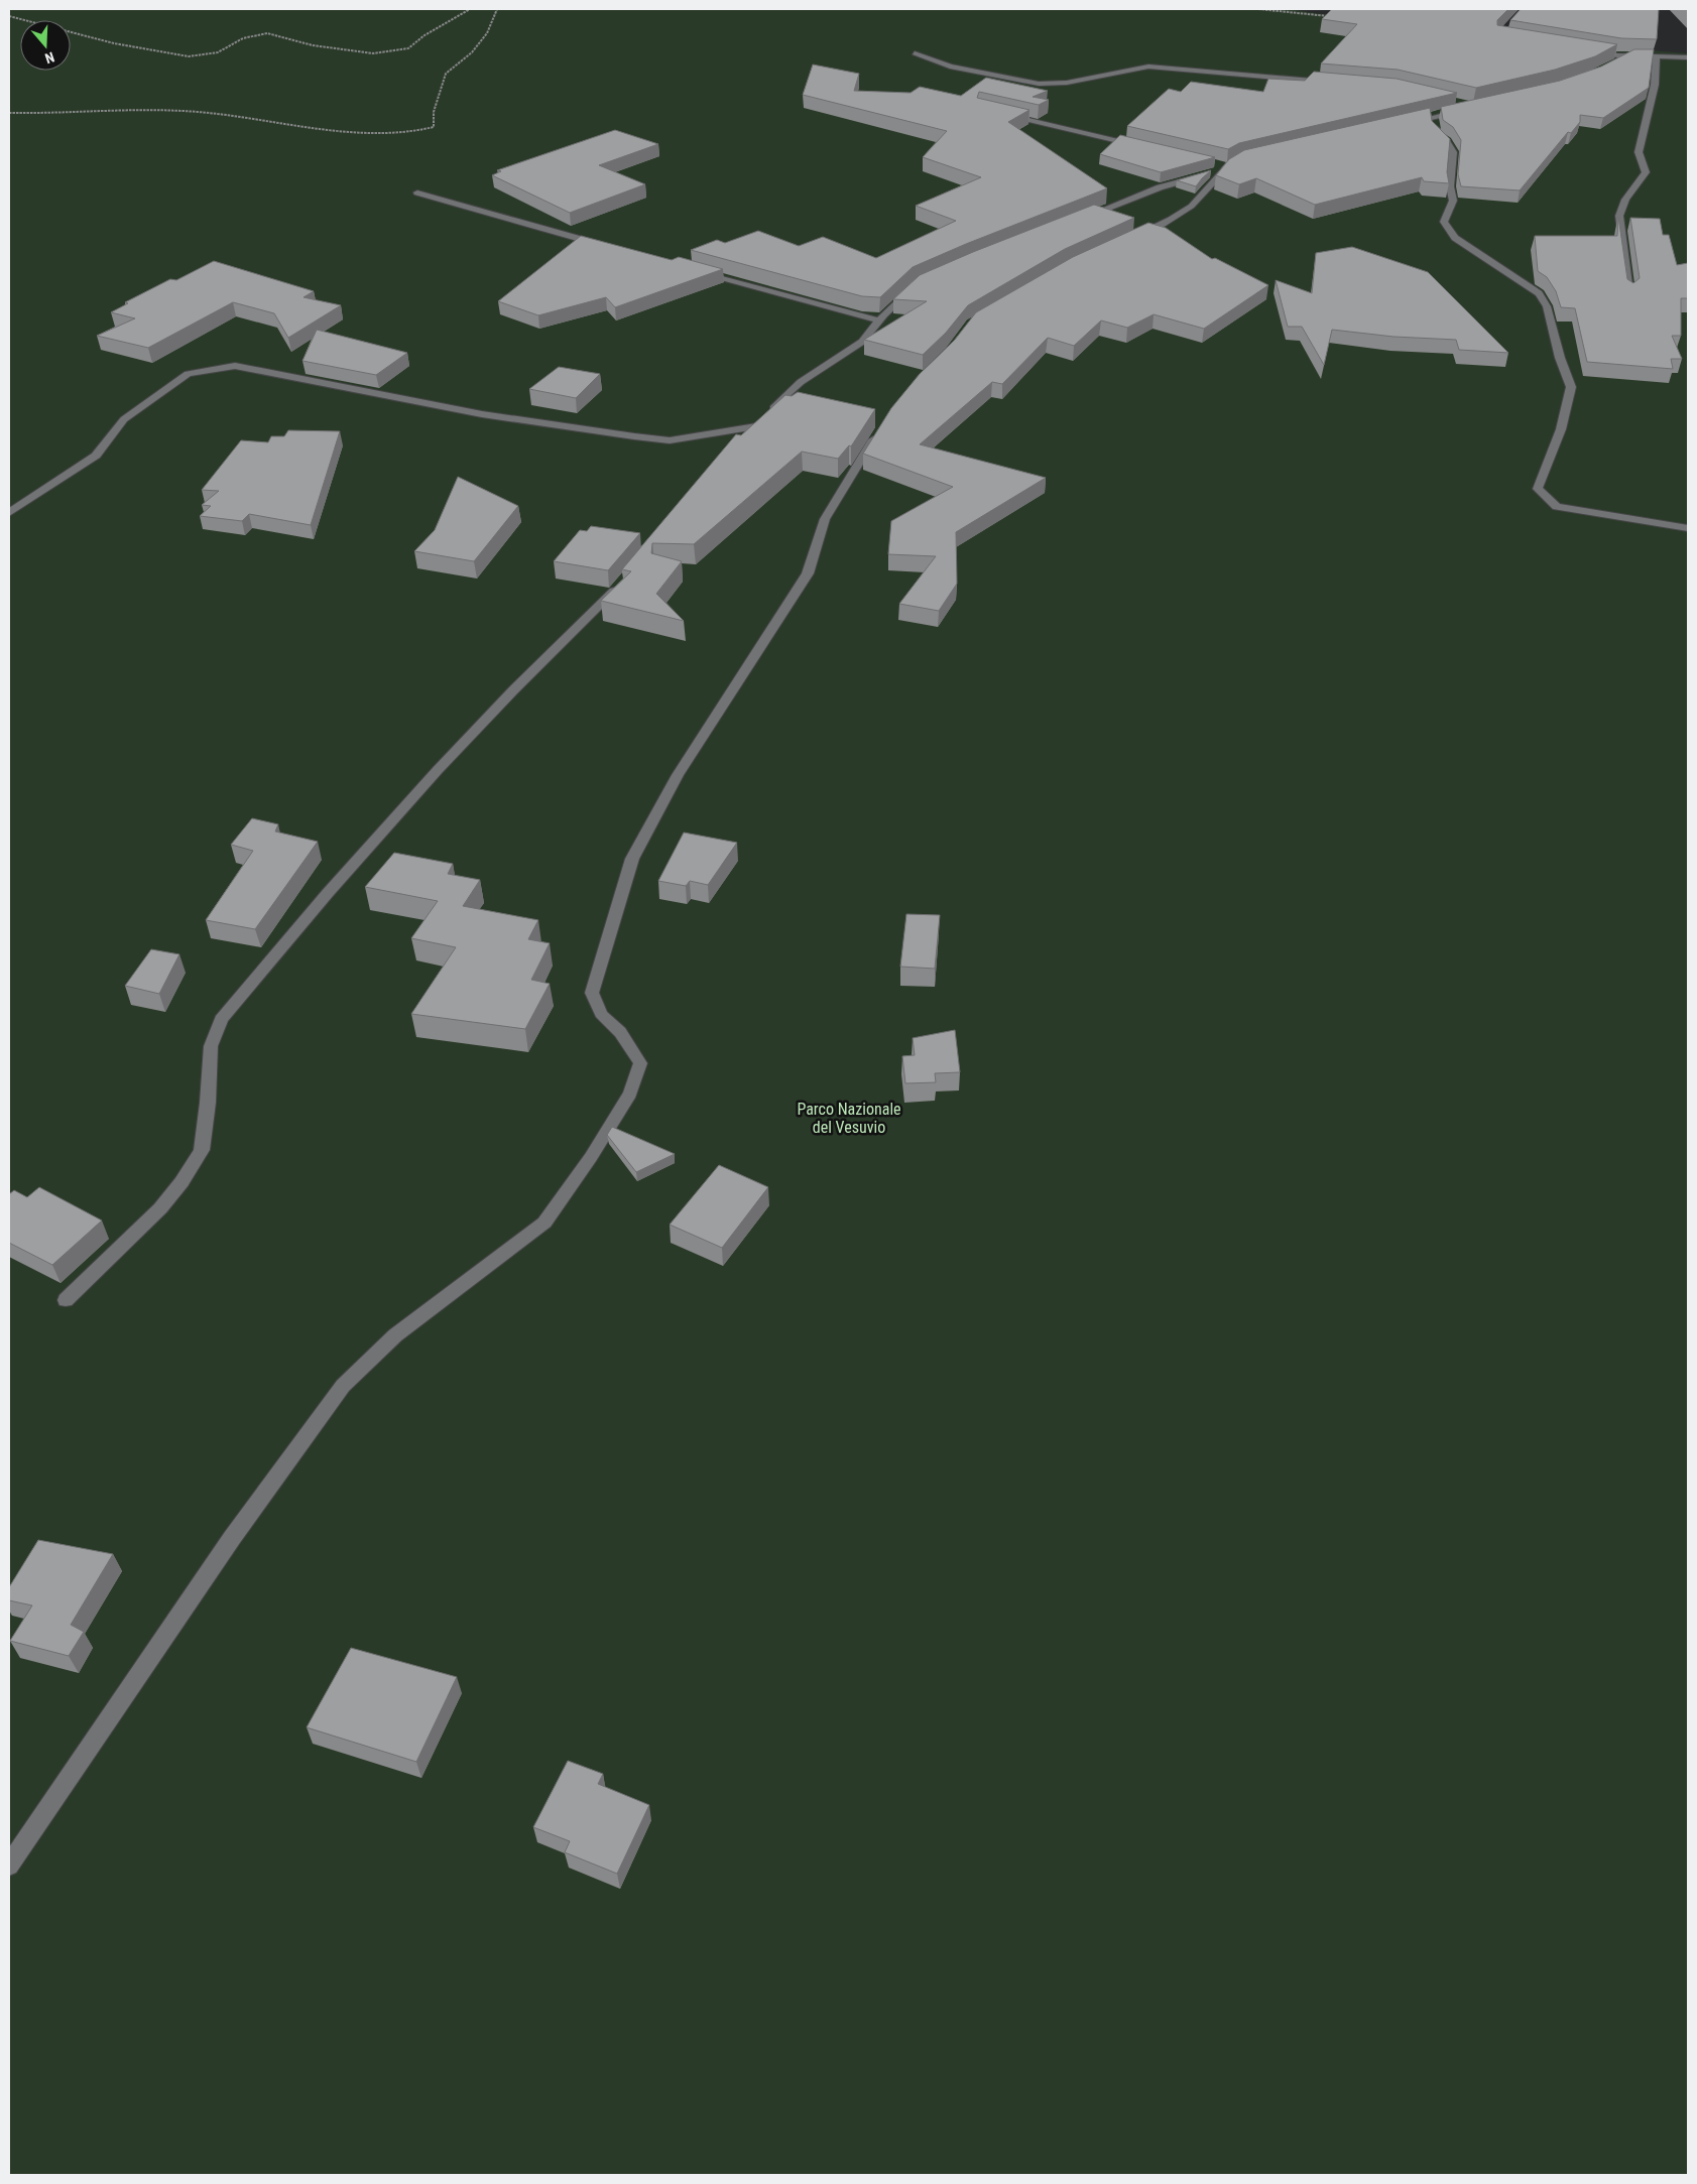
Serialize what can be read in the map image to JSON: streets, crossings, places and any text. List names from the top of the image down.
{
  "parks": ["Parco Nazionale del Vesuvio"],
  "north": "bottom"
}
